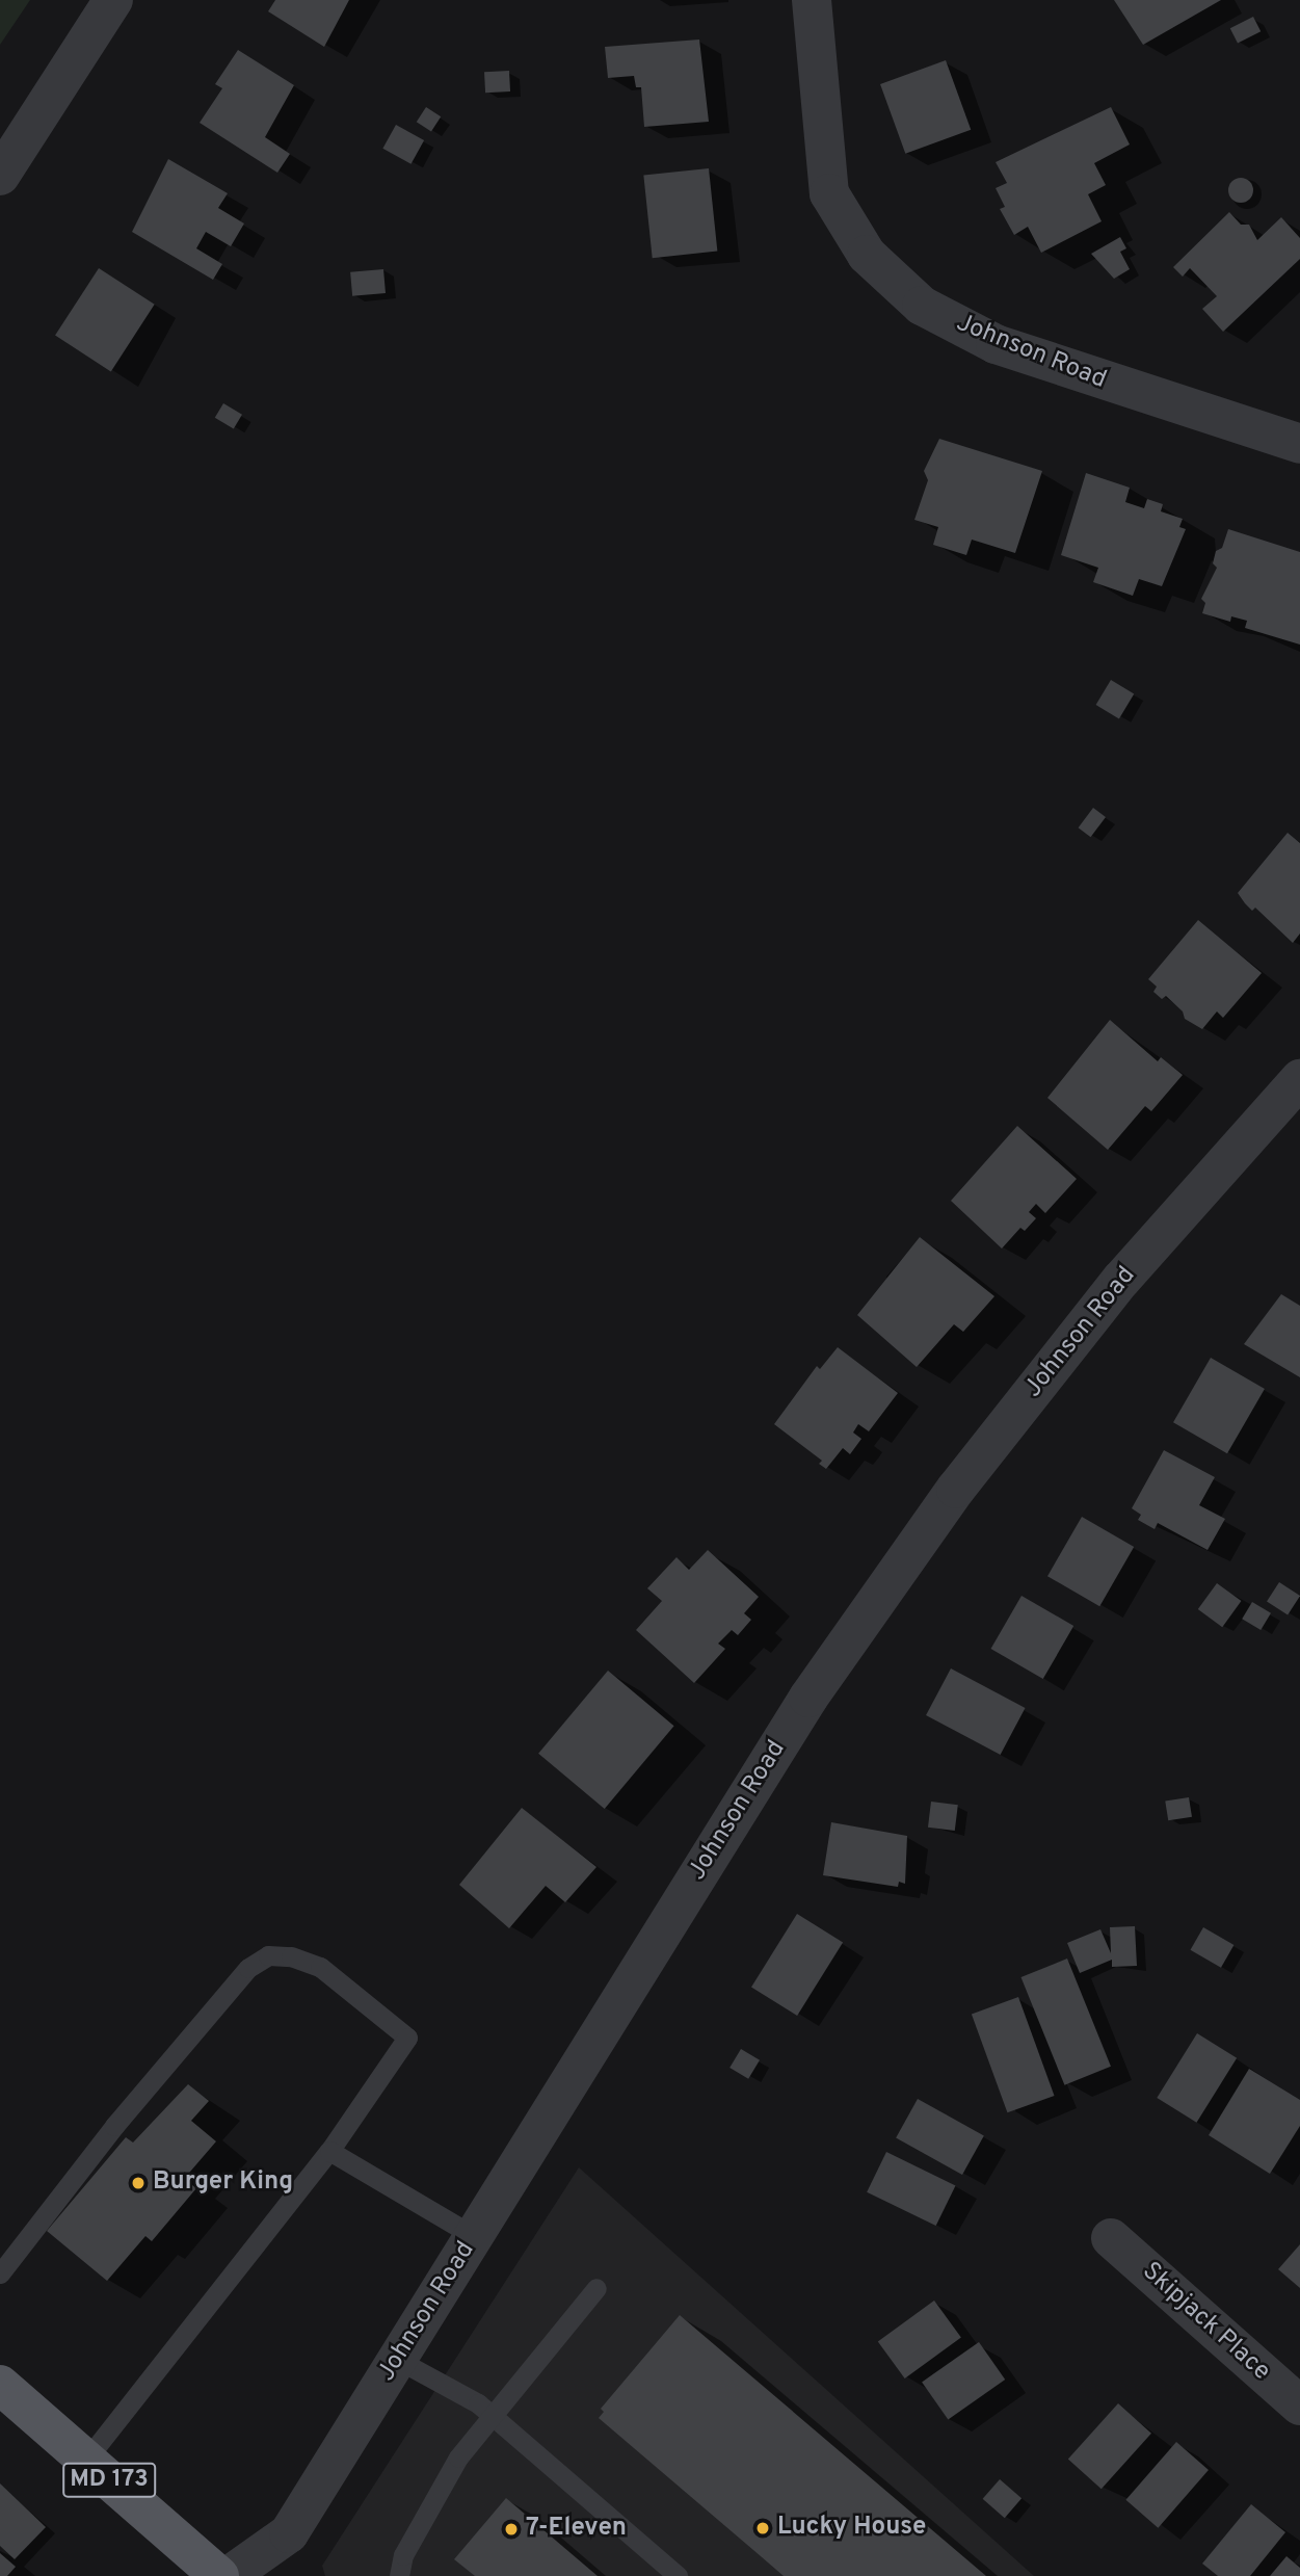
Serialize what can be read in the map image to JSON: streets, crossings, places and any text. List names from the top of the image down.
{
  "streets": {
    "main road": ["MD 173"],
    "street": ["Johnson Road", "Skipjack Place"]
  },
  "places": ["Burger King", "Lucky House", "7-Eleven"]
}
